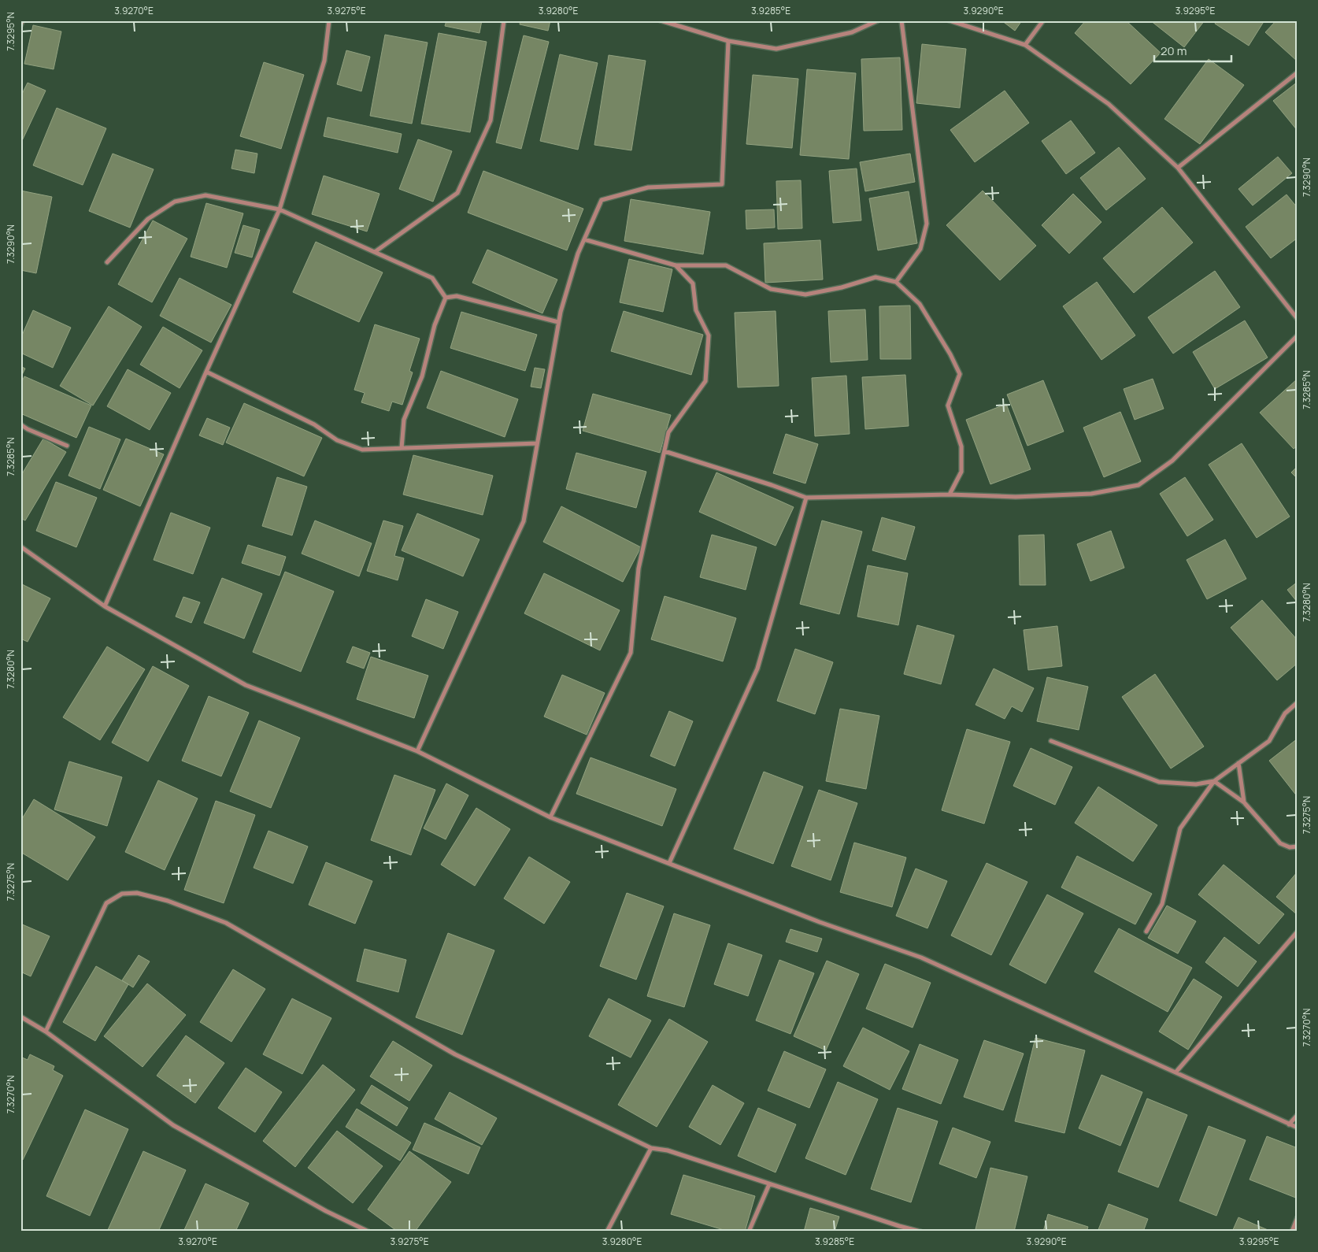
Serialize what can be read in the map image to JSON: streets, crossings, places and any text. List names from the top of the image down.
{
  "scale_bar": "20 m",
  "coordinates": [
    "3.9270°E",
    "3.9275°E",
    "3.9280°E",
    "3.9285°E",
    "3.9290°E",
    "3.9295°E",
    "7.3295°N",
    "7.3290°N",
    "7.3285°N",
    "7.3280°N",
    "7.3275°N",
    "7.3270°N"
  ]
}
